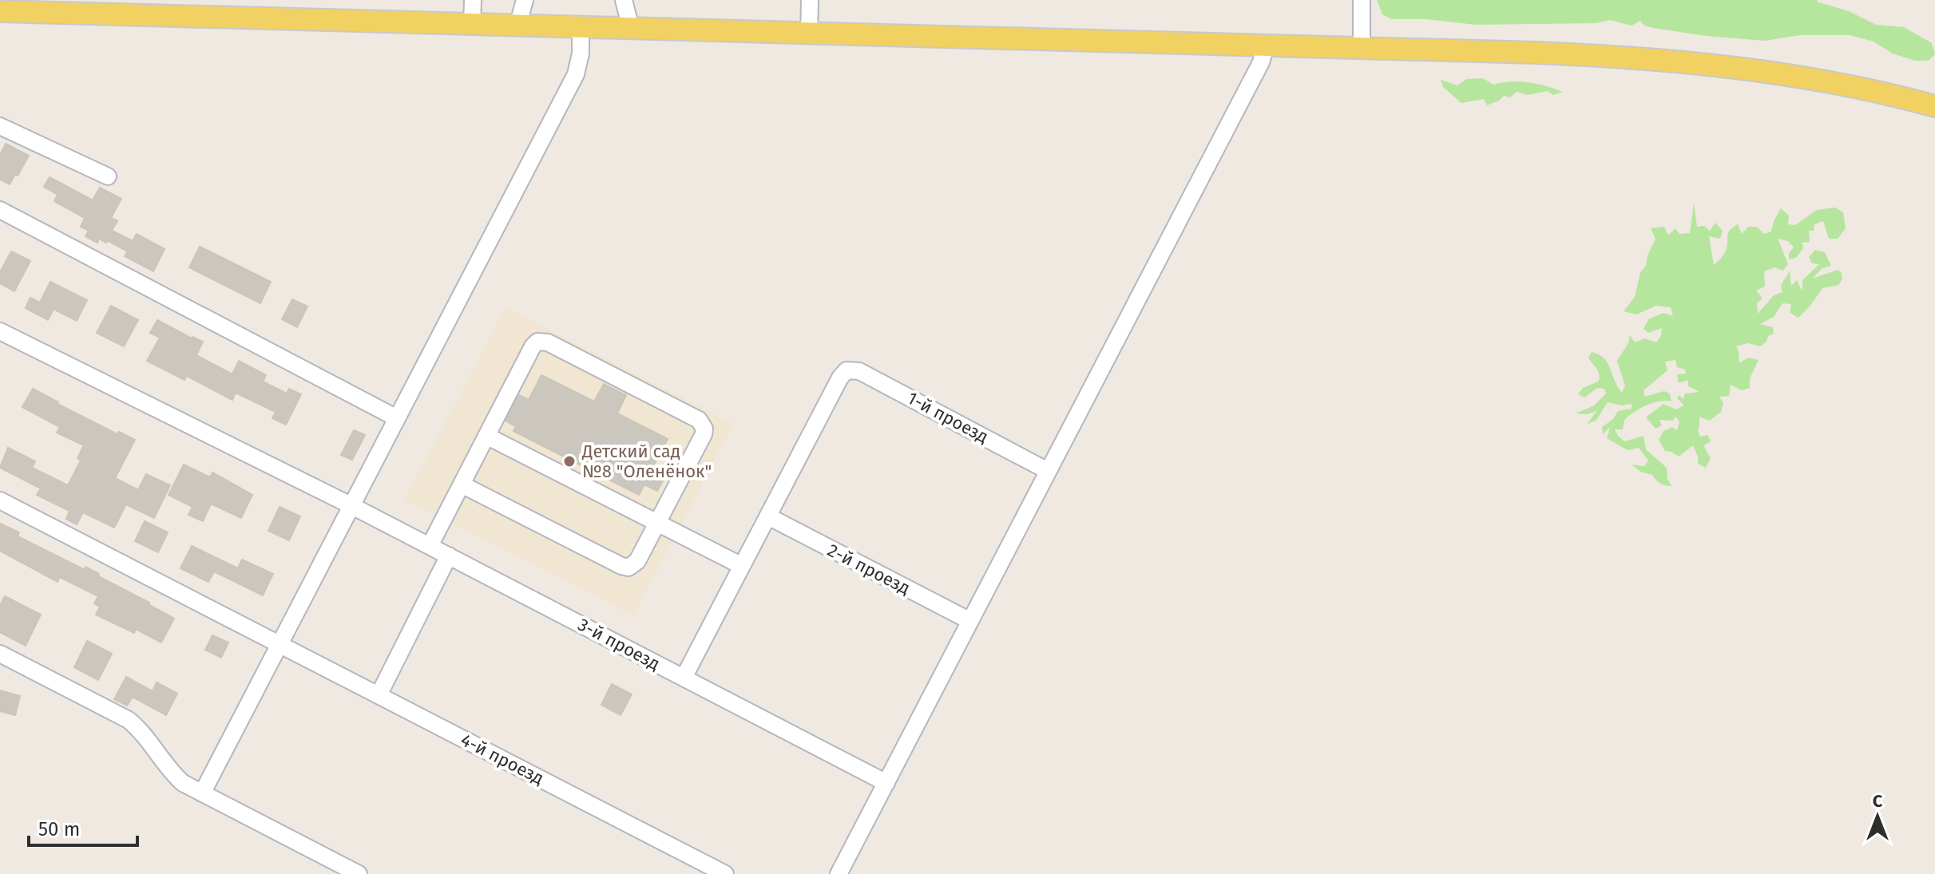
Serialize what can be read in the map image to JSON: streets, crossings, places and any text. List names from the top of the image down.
{
  "streets": {
    "street": [
      "1-й проезд",
      "2-й проезд",
      "3-й проезд",
      "4-й проезд"
    ]
  },
  "crossings": [
    ["1-й проезд", "2-й проезд"]
  ],
  "places": ["Детский сад №8 \"Оленёнок\""],
  "scale_bar": "50 m",
  "north": "top"
}
